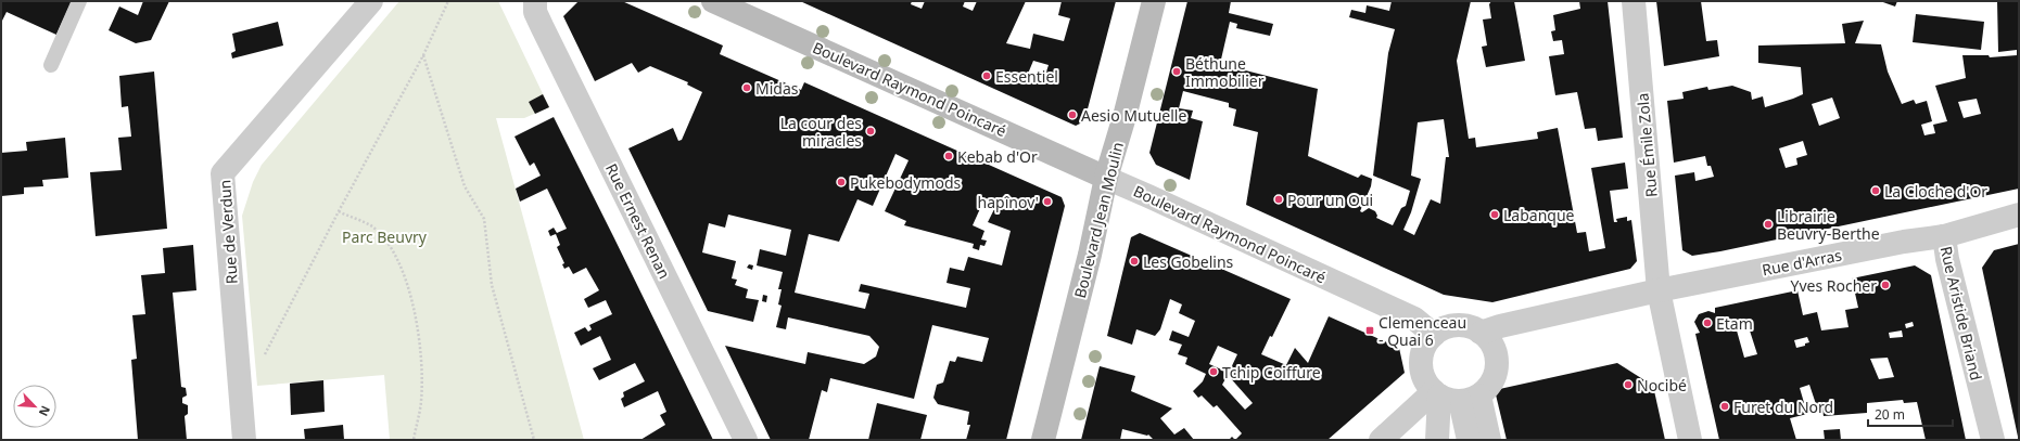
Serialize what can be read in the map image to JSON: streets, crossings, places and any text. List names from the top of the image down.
{
  "streets": {
    "main road": ["Boulevard Raymond Poincaré", "Boulevard Jean Moulin"],
    "street": [
      "Rue Émile Zola",
      "Rue Ernest Renan",
      "Rue de Verdun",
      "Rue d'Arras",
      "Rue Aristide Briand"
    ]
  },
  "crossings": [
    ["Boulevard Raymond Poincaré", "Boulevard Jean Moulin"],
    ["Boulevard Raymond Poincaré", "Rue d'Arras"],
    ["Rue Émile Zola", "Rue d'Arras"],
    ["Rue d'Arras", "Rue Aristide Briand"]
  ],
  "parks": ["Parc Beuvry"],
  "places": {
    "other": [
      "Béthune Immobilier",
      "Essentiel",
      "Midas",
      "Aesio Mutuelle",
      "La cour des miracles",
      "Kebab d'Or",
      "Pukebodymods",
      "La Cloche d'Or",
      "Pour un Oui",
      "hapînov'",
      "Labanque",
      "Librairie Beuvry-Berthe",
      "Les Gobelins",
      "Yves Rocher",
      "Etam",
      "Tchip Coiffure",
      "Nocibé",
      "Furet du Nord"
    ],
    "transit": ["Clemenceau - Quai 6"]
  },
  "scale_bar": "20 m",
  "north": "bottom right"
}
